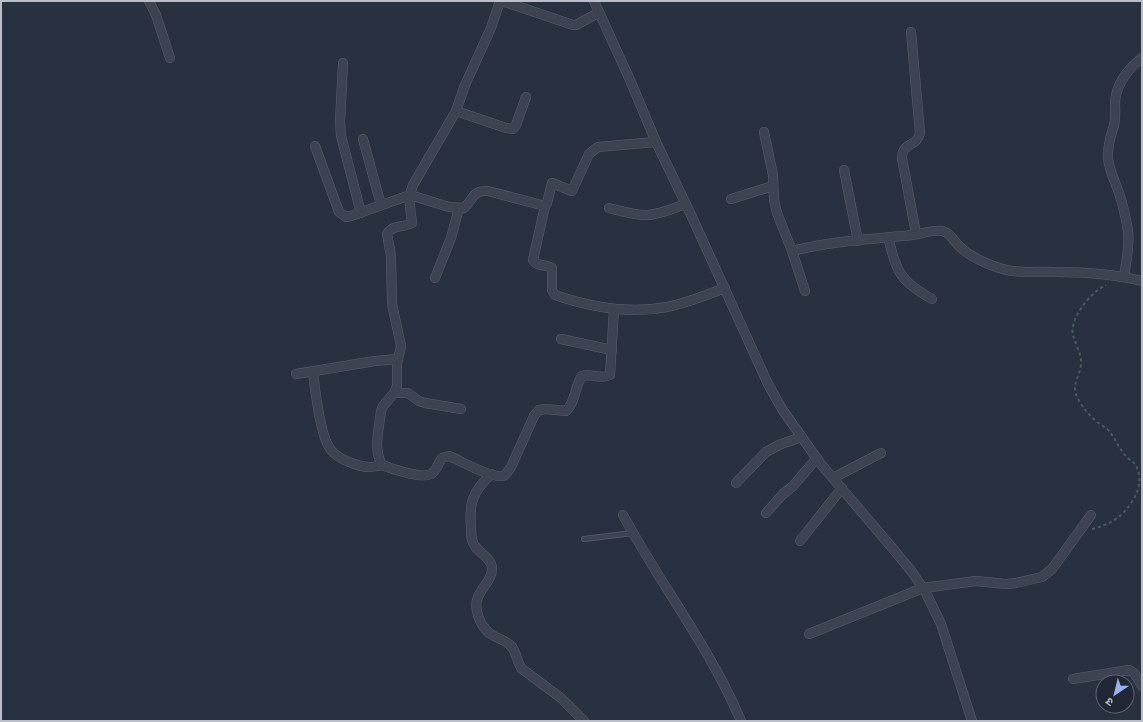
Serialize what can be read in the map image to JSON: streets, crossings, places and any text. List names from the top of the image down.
{
  "north": "bottom left"
}
